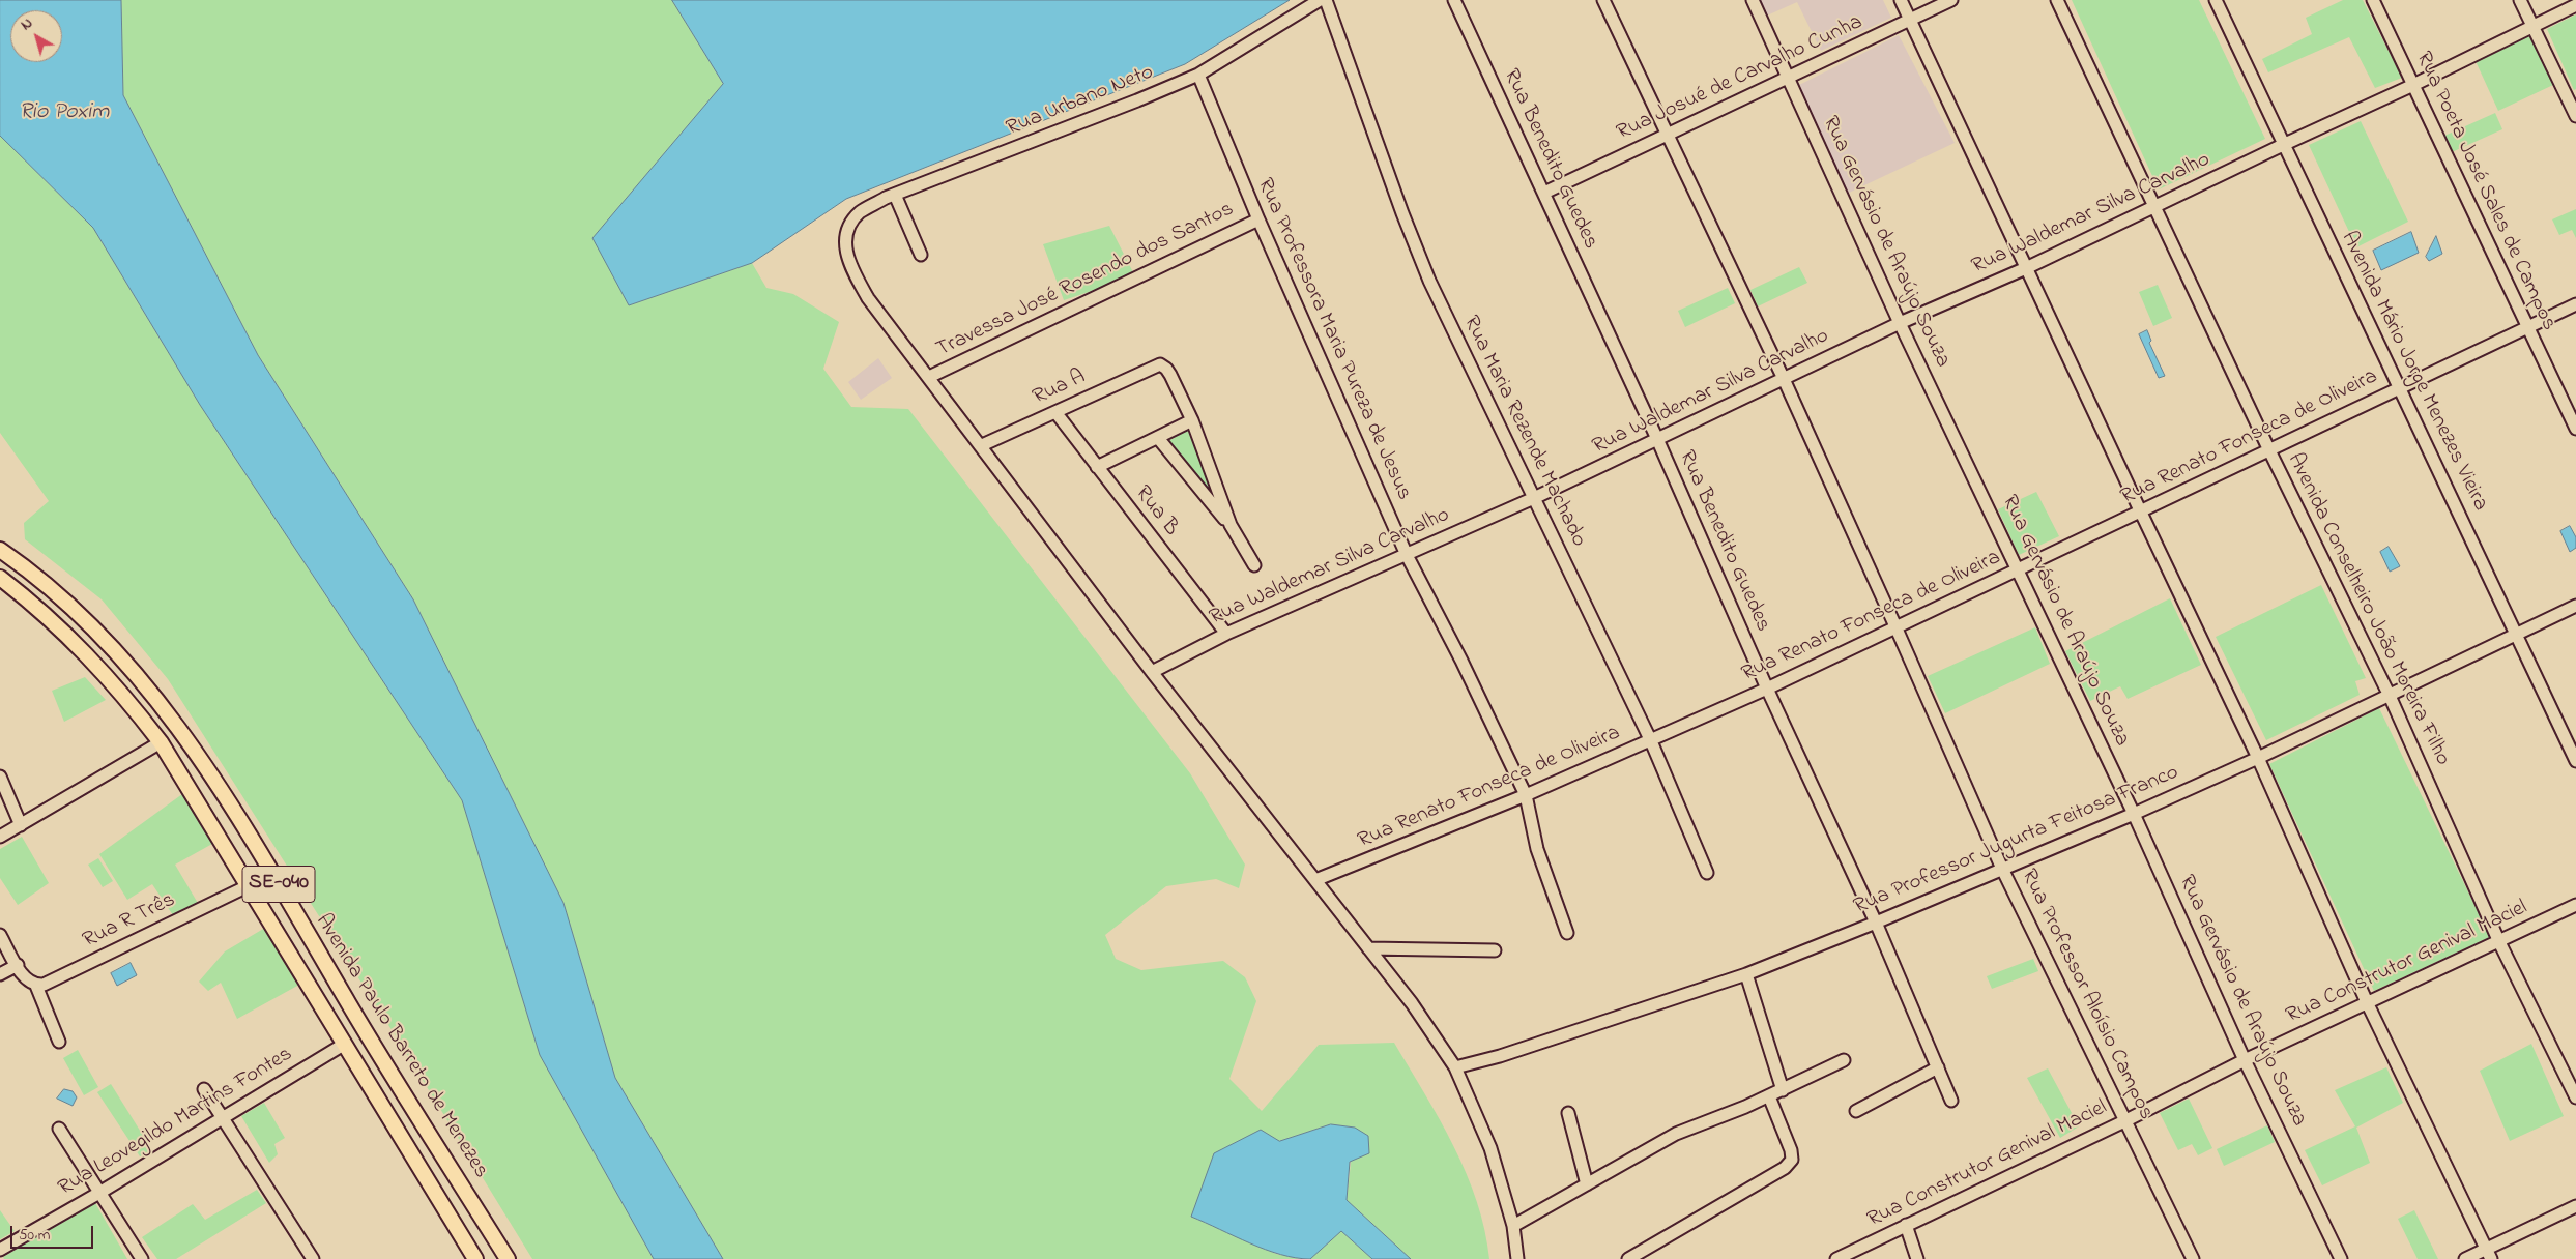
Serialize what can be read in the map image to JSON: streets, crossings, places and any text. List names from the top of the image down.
{
  "streets": {
    "main road": ["SE-040", "Avenida Paulo Barreto de Menezes"],
    "street": [
      "Rua Josué de Carvalho Cunha",
      "Rua Urbano Neto",
      "Rua Benedito Guedes",
      "Rua Poeta José Sales de Campos",
      "Rua Waldemar Silva Carvalho",
      "Rua Gervásio de Araújo Souza",
      "Travessa José Rosendo dos Santos",
      "Rua Professora Maria Pureza de Jesus",
      "Avenida Mário Jorge Menezes Vieira",
      "Rua A",
      "Rua Maria Rezende Machado",
      "Rua Renato Fonseca de Oliveira",
      "Rua B",
      "Avenida Conselheiro João Moreira Filho",
      "Rua Professor Jugurta Feitosa Franco",
      "Rua R Três",
      "Rua Construtor Genival Maciel",
      "Rua Professor Aloísio Campos",
      "Rua Leovegildo Martins Fontes"
    ]
  },
  "crossings": [
    ["Rua Josué de Carvalho Cunha", "Rua Benedito Guedes"],
    ["Rua Josué de Carvalho Cunha", "Rua Gervásio de Araújo Souza"],
    ["Rua Josué de Carvalho Cunha", "Rua Professor Aloísio Campos"],
    ["Rua Urbano Neto", "Travessa José Rosendo dos Santos"],
    ["Rua Urbano Neto", "Rua Professora Maria Pureza de Jesus"],
    ["Rua Benedito Guedes", "Rua Waldemar Silva Carvalho"],
    ["Rua Benedito Guedes", "Rua Renato Fonseca de Oliveira"],
    ["Rua Benedito Guedes", "Rua Professor Jugurta Feitosa Franco"],
    ["Rua Poeta José Sales de Campos", "Rua Waldemar Silva Carvalho"],
    ["Rua Poeta José Sales de Campos", "Rua Renato Fonseca de Oliveira"],
    ["Rua Waldemar Silva Carvalho", "Rua Gervásio de Araújo Souza"],
    ["Rua Waldemar Silva Carvalho", "Rua Professora Maria Pureza de Jesus"],
    ["Rua Waldemar Silva Carvalho", "Avenida Mário Jorge Menezes Vieira"],
    ["Rua Waldemar Silva Carvalho", "Rua Maria Rezende Machado"],
    ["Rua Waldemar Silva Carvalho", "Rua B"],
    ["Rua Waldemar Silva Carvalho", "Avenida Conselheiro João Moreira Filho"],
    ["Rua Waldemar Silva Carvalho", "Rua Professor Aloísio Campos"],
    ["Rua Gervásio de Araújo Souza", "Rua Renato Fonseca de Oliveira"],
    ["Rua Gervásio de Araújo Souza", "Rua Professor Jugurta Feitosa Franco"],
    ["Rua Gervásio de Araújo Souza", "Rua Construtor Genival Maciel"],
    ["Travessa José Rosendo dos Santos", "Rua Professora Maria Pureza de Jesus"],
    ["Rua Professora Maria Pureza de Jesus", "Rua Renato Fonseca de Oliveira"],
    ["Avenida Mário Jorge Menezes Vieira", "Rua Renato Fonseca de Oliveira"],
    ["Avenida Mário Jorge Menezes Vieira", "Rua Professor Jugurta Feitosa Franco"],
    ["Rua A", "Rua B"],
    ["Rua Maria Rezende Machado", "Rua Renato Fonseca de Oliveira"],
    ["Rua Renato Fonseca de Oliveira", "Avenida Conselheiro João Moreira Filho"],
    ["Rua Renato Fonseca de Oliveira", "Rua Professor Aloísio Campos"],
    ["Avenida Conselheiro João Moreira Filho", "Rua Professor Jugurta Feitosa Franco"],
    ["Avenida Conselheiro João Moreira Filho", "Rua Construtor Genival Maciel"],
    ["Rua Professor Jugurta Feitosa Franco", "Rua Professor Aloísio Campos"],
    ["Rua R Três", "Avenida Paulo Barreto de Menezes"],
    ["Rua Construtor Genival Maciel", "Rua Professor Aloísio Campos"],
    ["Avenida Paulo Barreto de Menezes", "Rua Leovegildo Martins Fontes"]
  ],
  "water": ["Rio Poxim"],
  "scale_bar": "50 m",
  "north": "top left"
}
